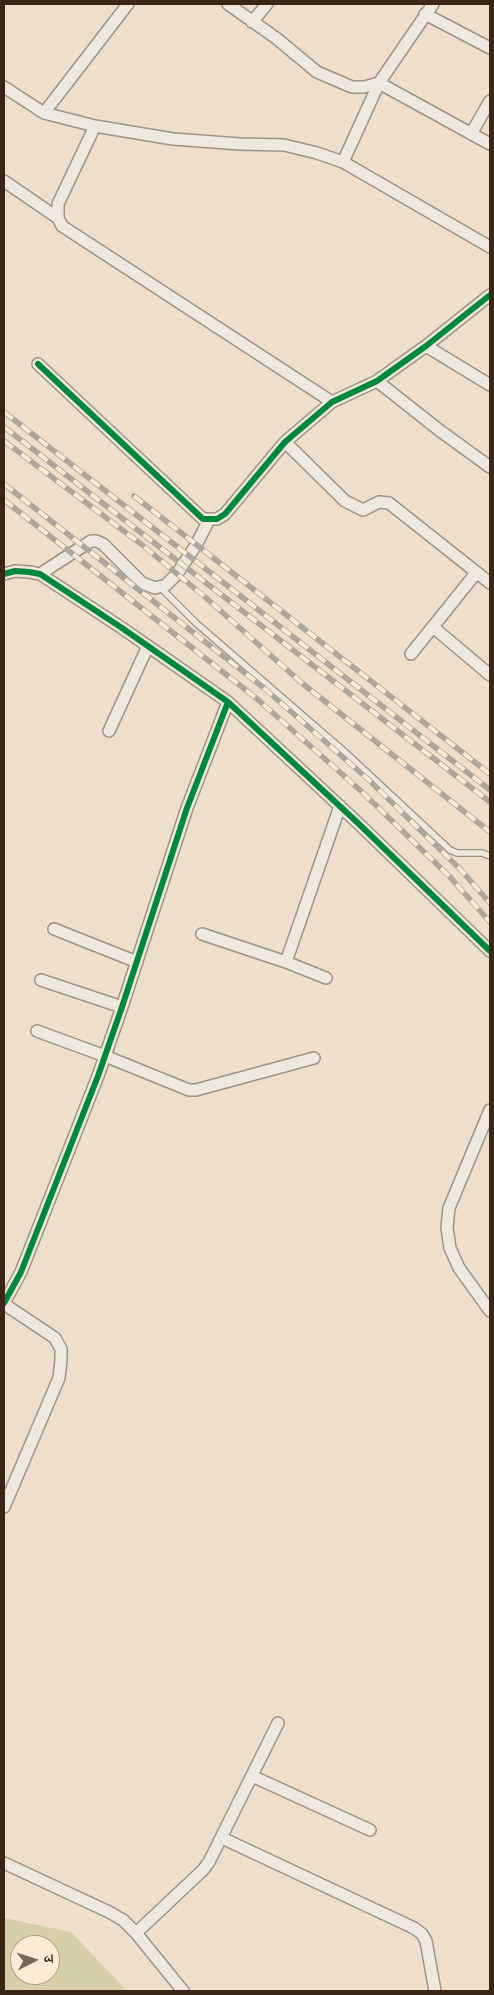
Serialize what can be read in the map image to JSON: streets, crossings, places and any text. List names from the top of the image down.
{
  "north": "right"
}
